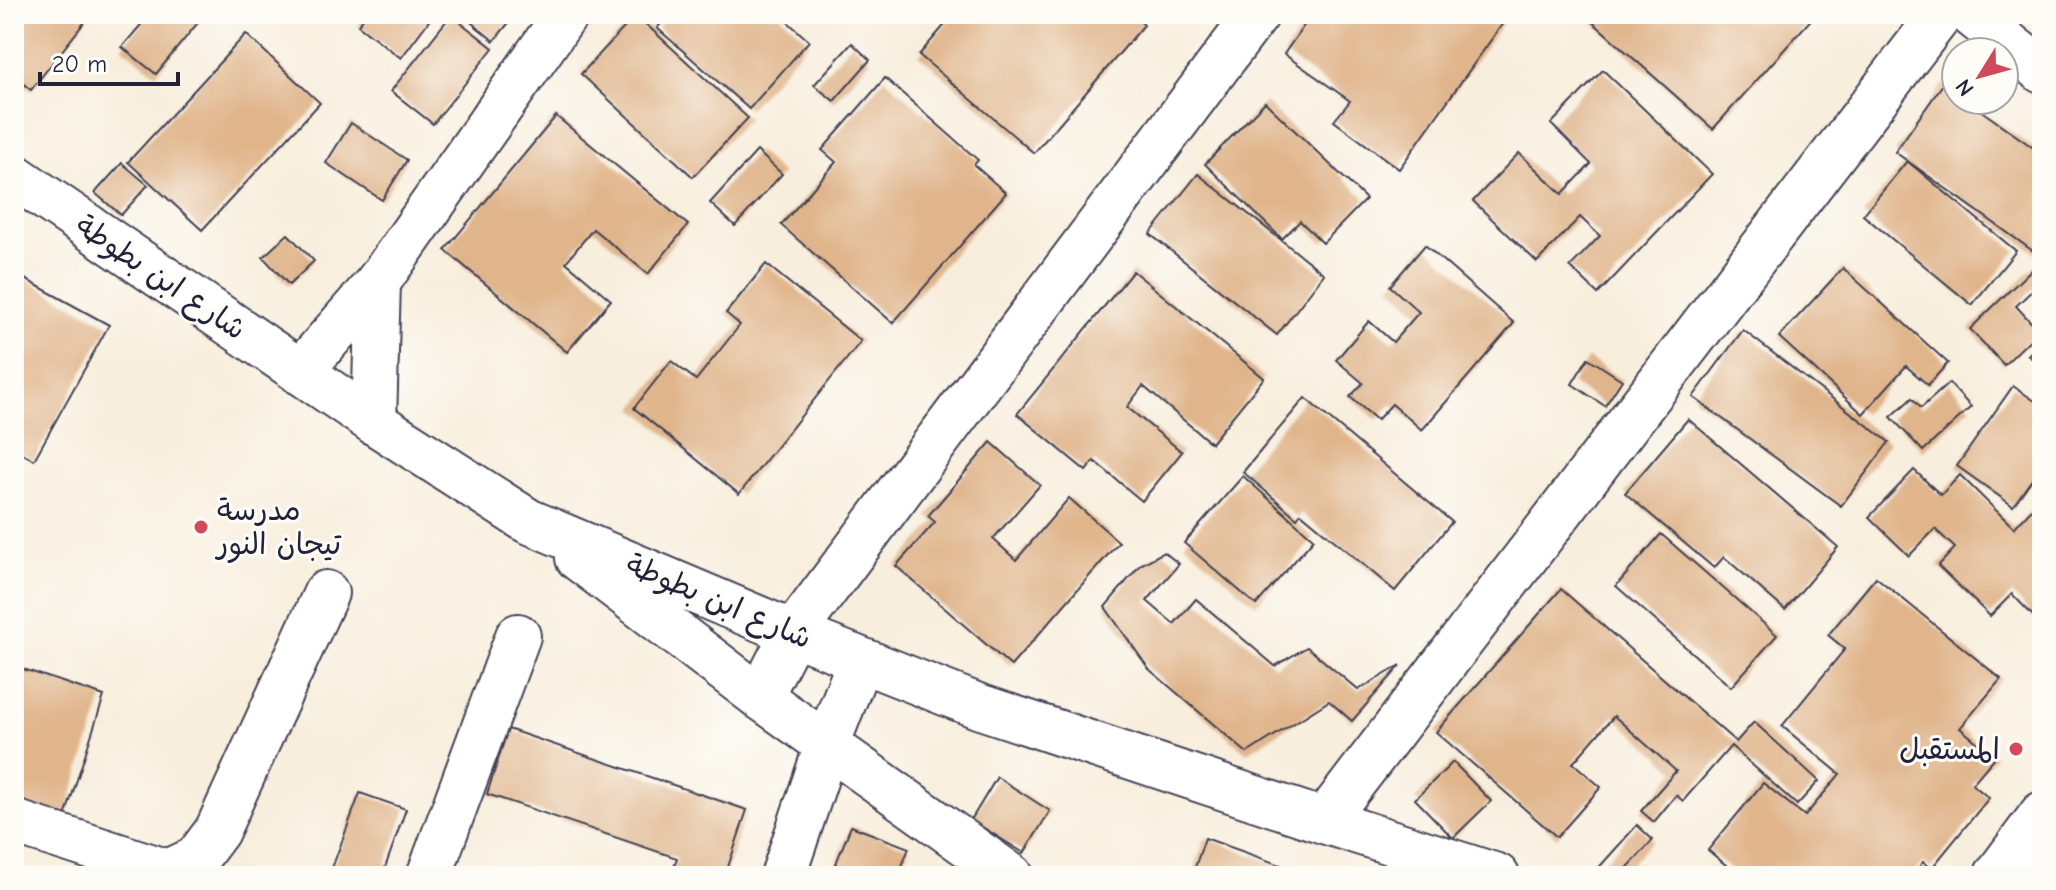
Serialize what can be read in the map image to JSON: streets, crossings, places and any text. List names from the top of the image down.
{
  "streets": {
    "street": ["شارع ابن بطوطة"]
  },
  "places": ["مدرسة تيجان النور", "المستقبل"],
  "scale_bar": "20 m",
  "north": "bottom left"
}
